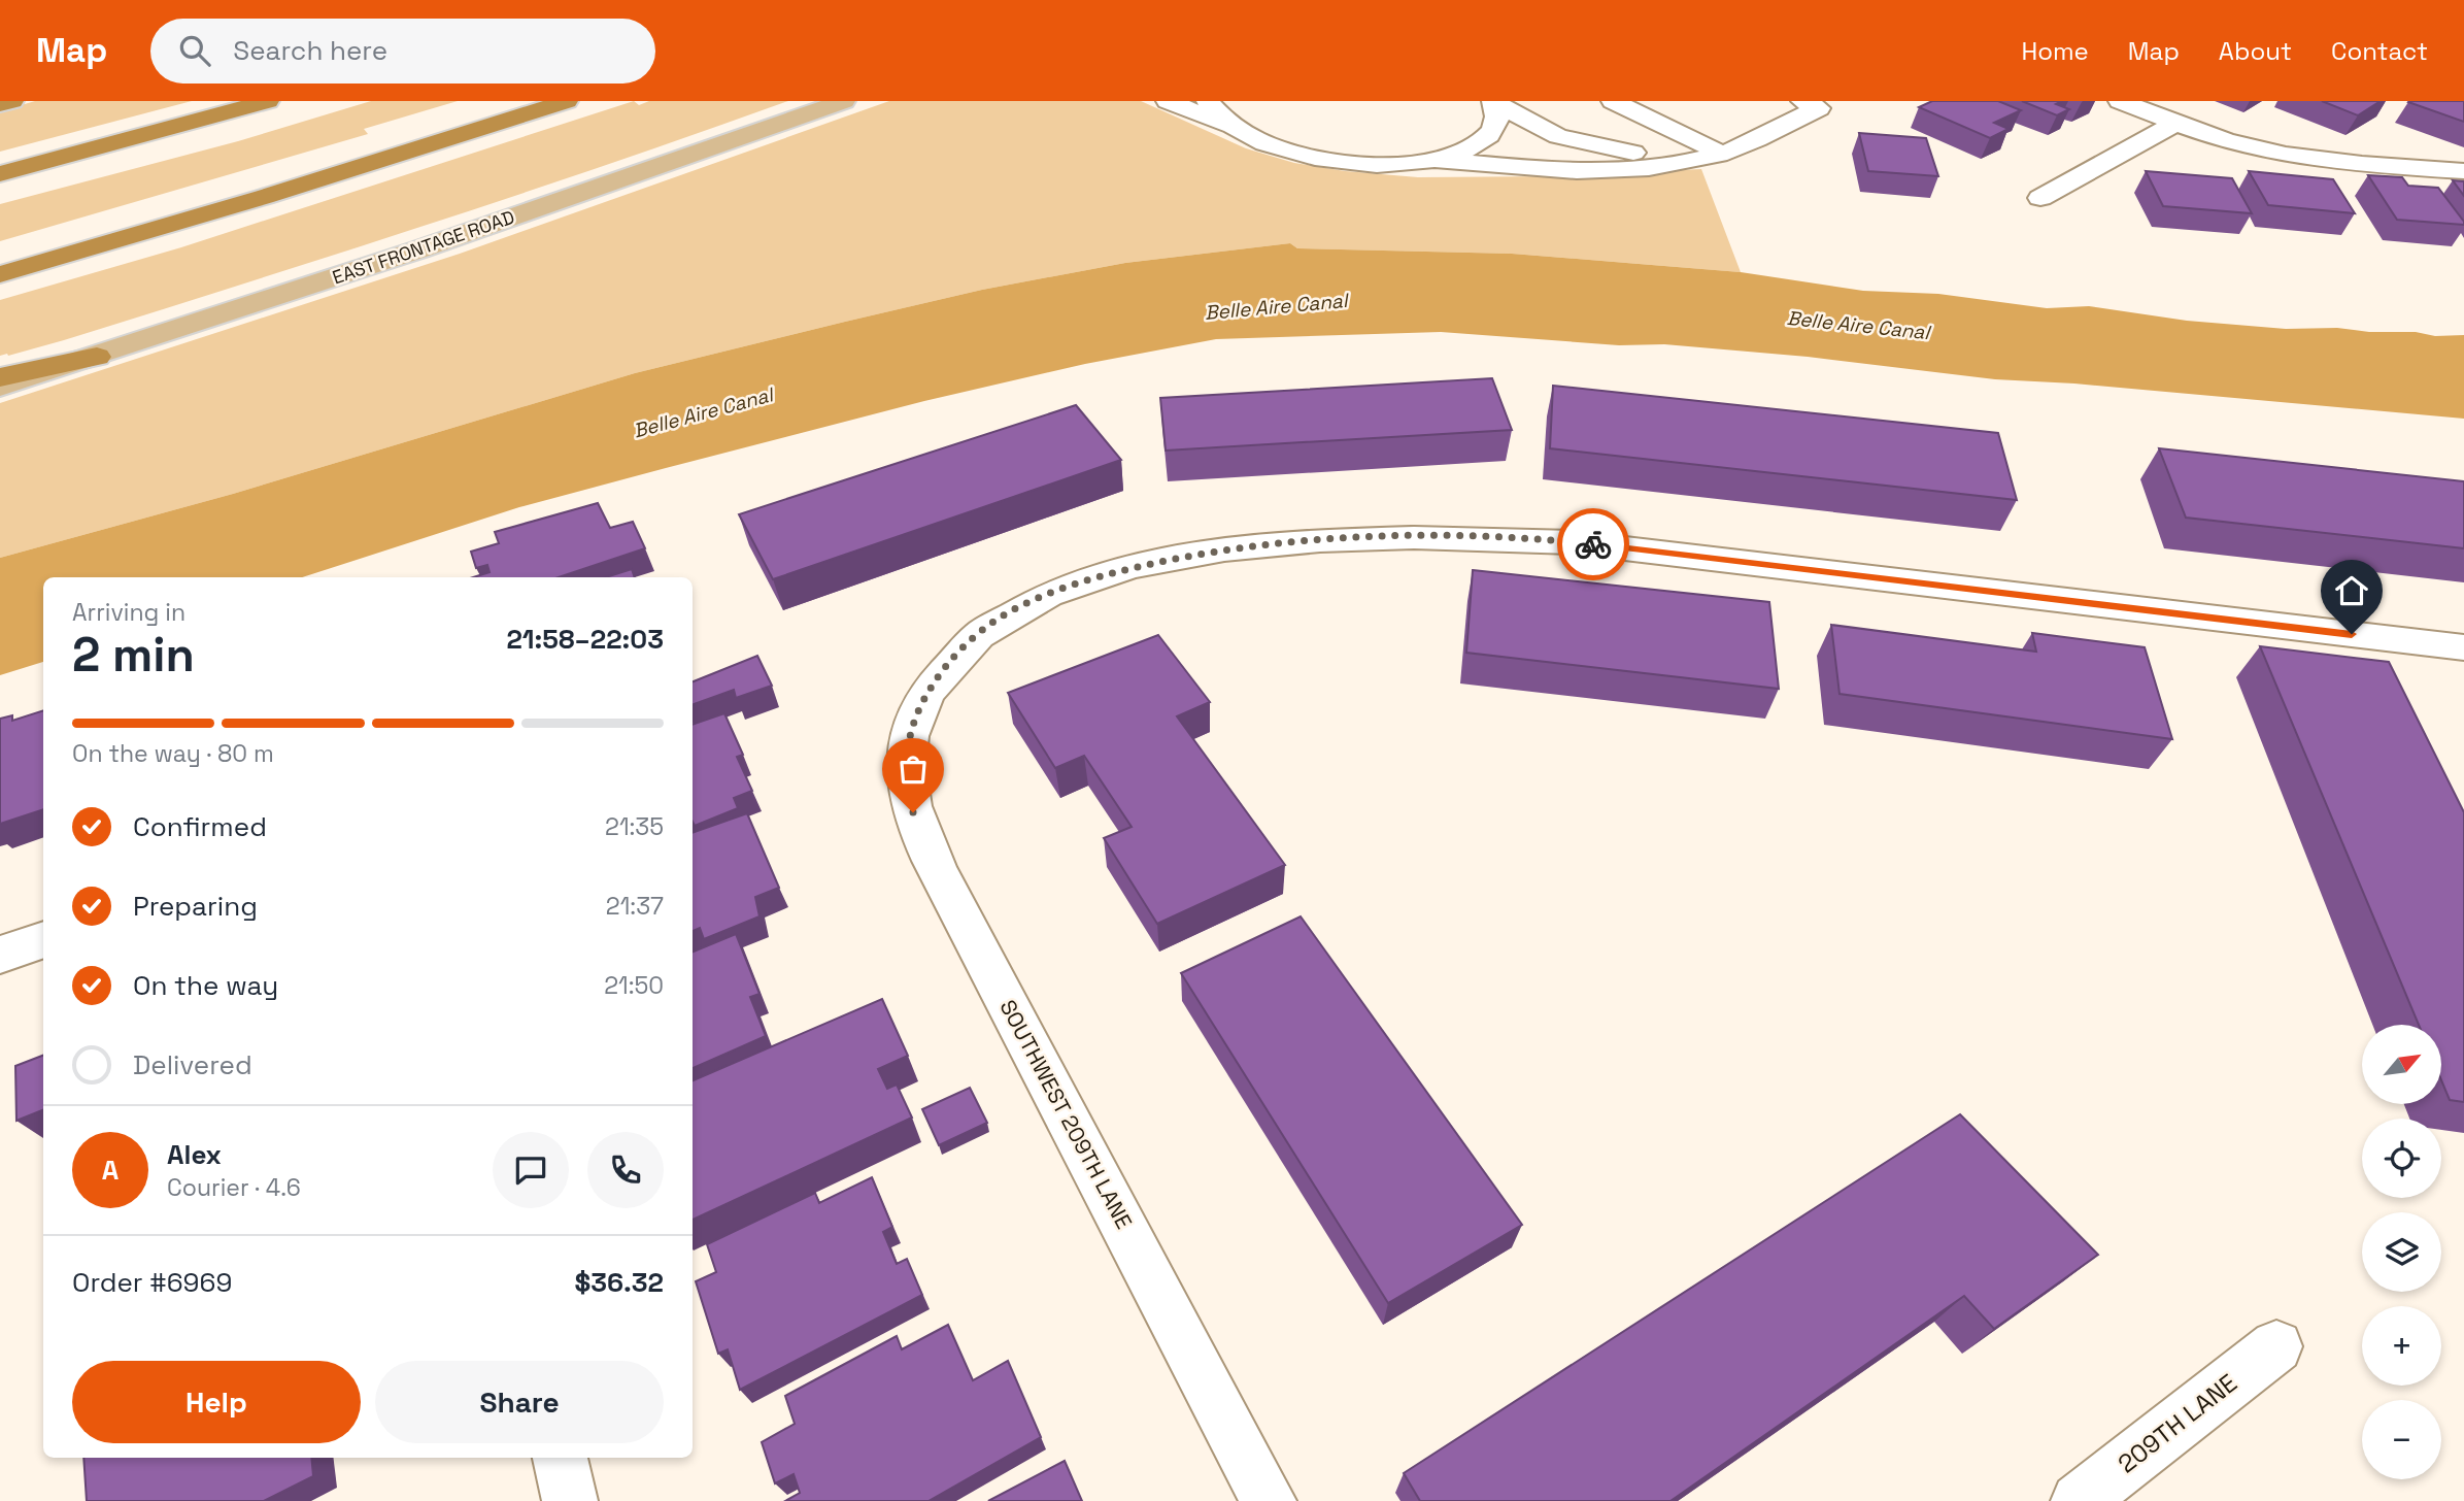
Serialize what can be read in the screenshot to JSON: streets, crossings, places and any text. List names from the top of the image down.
{
  "streets": {
    "main road": ["EAST FRONTAGE ROAD"],
    "street": ["SOUTHWEST 209TH LANE", "209TH LANE"]
  },
  "water": ["Belle Aire Canal"],
  "north": "top right",
  "page": {
    "header": "Map",
    "search": "Search here",
    "nav": [
      "Home",
      "Map",
      "About",
      "Contact"
    ],
    "heading": ["2 min", "Arriving in", "21:58–22:03"],
    "panel": [
      "Alex",
      "Courier · 4.6",
      "Order #6969",
      "$36.32"
    ],
    "bar": "On the way · 80 m",
    "list": [
      ["Confirmed", "21:35"],
      ["Preparing", "21:37"],
      ["On the way", "21:50"],
      "Delivered"
    ],
    "map_buttons": ["+", "−"],
    "round": "A",
    "buttons": ["Help", "Share"]
  }
}
